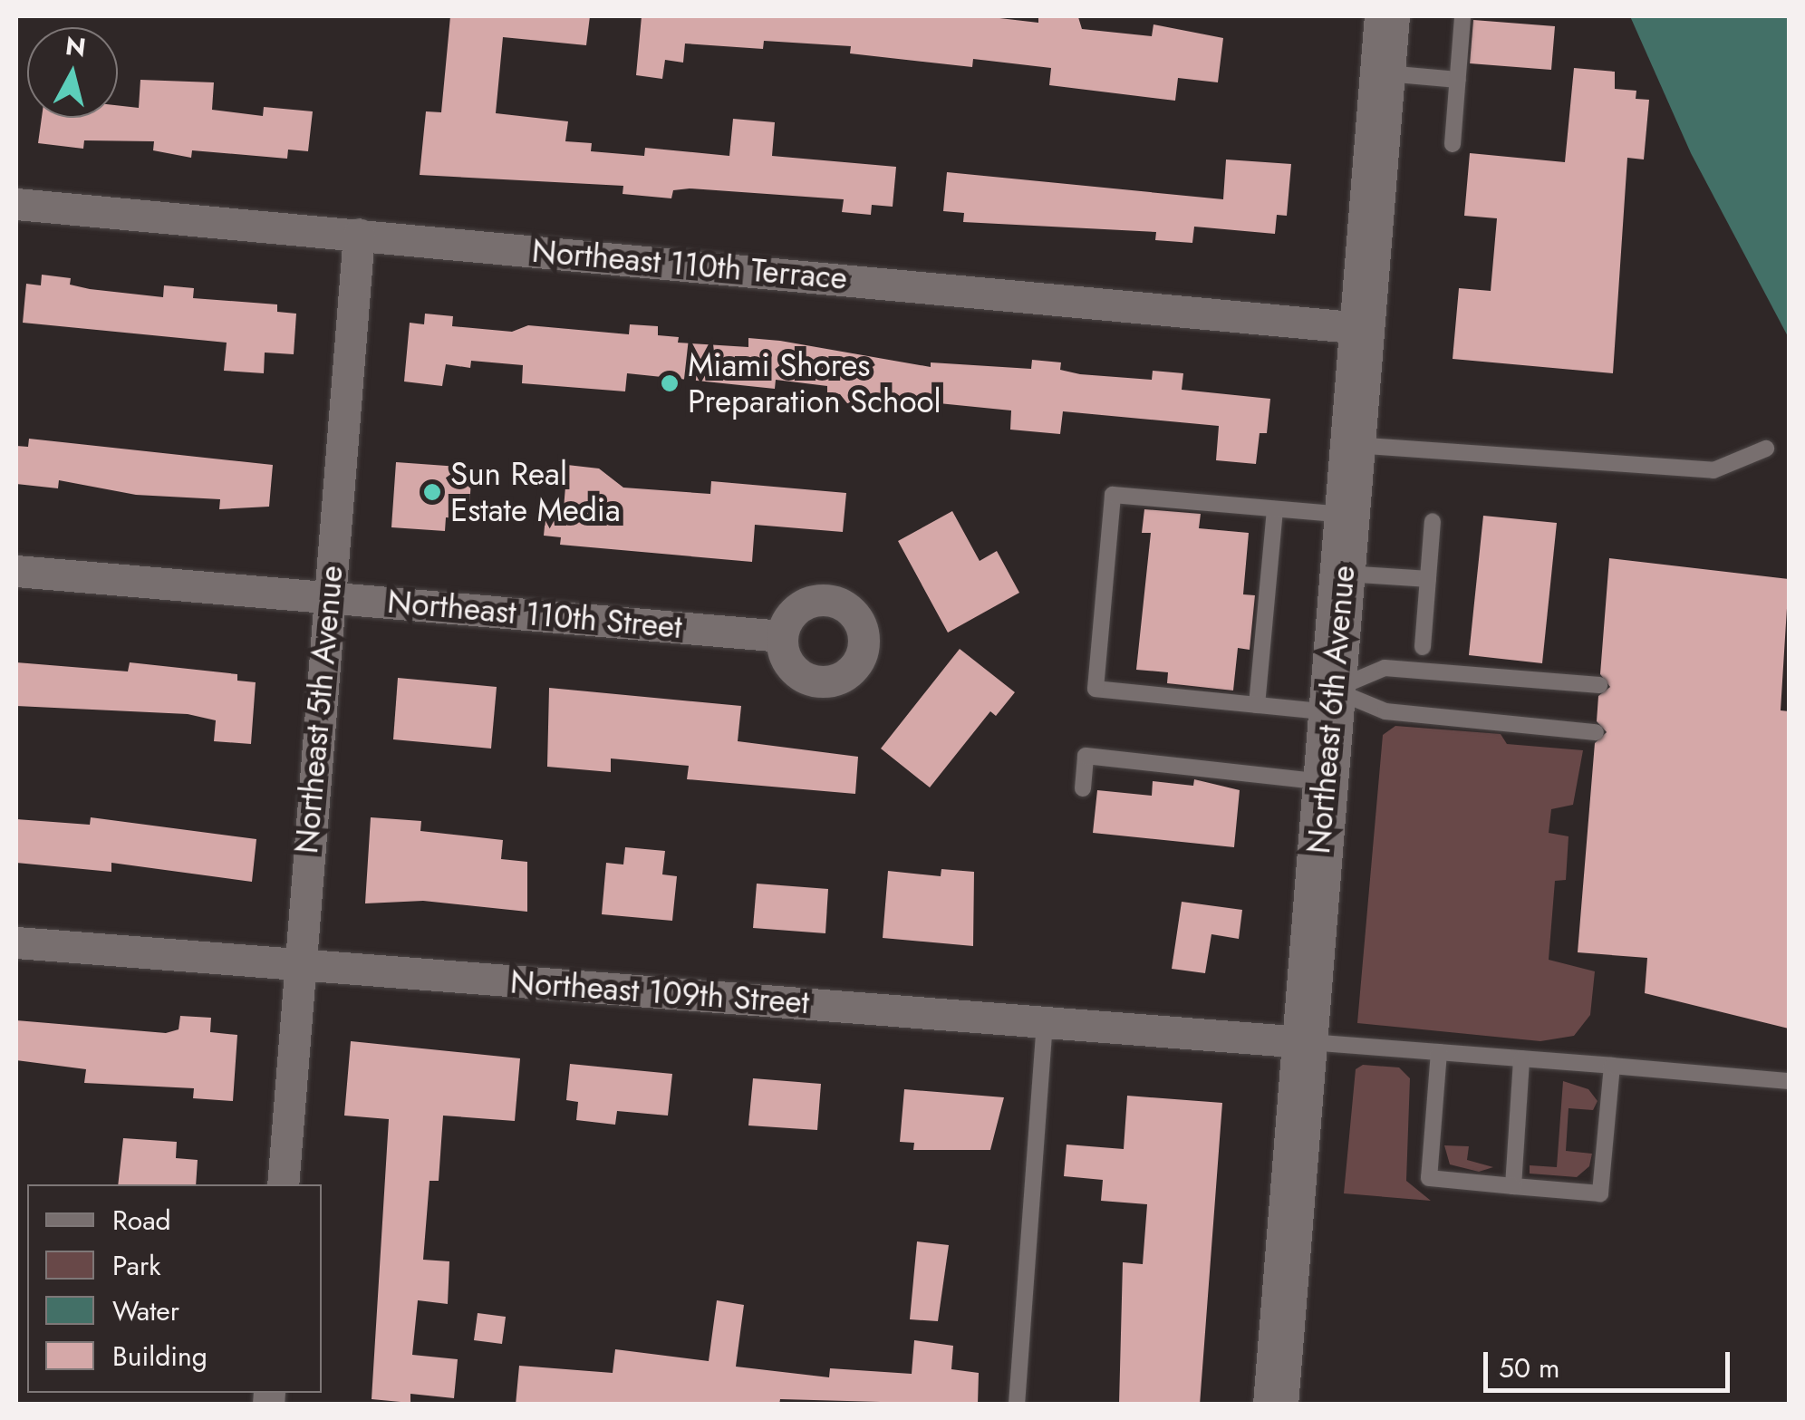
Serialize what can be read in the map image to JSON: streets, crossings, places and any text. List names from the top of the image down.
{
  "streets": {
    "main road": ["Northeast 6th Avenue"],
    "street": [
      "Northeast 110th Terrace",
      "Northeast 110th Street",
      "Northeast 5th Avenue",
      "Northeast 109th Street"
    ]
  },
  "crossings": [
    ["Northeast 110th Terrace", "Northeast 5th Avenue"],
    ["Northeast 110th Terrace", "Northeast 6th Avenue"],
    ["Northeast 110th Street", "Northeast 5th Avenue"],
    ["Northeast 5th Avenue", "Northeast 109th Street"],
    ["Northeast 6th Avenue", "Northeast 109th Street"]
  ],
  "places": ["Miami Shores Preparation School", "Sun Real Estate Media"],
  "legend": [
    "Road",
    "Park",
    "Water",
    "Building"
  ],
  "scale_bar": "50 m",
  "north": "top"
}
